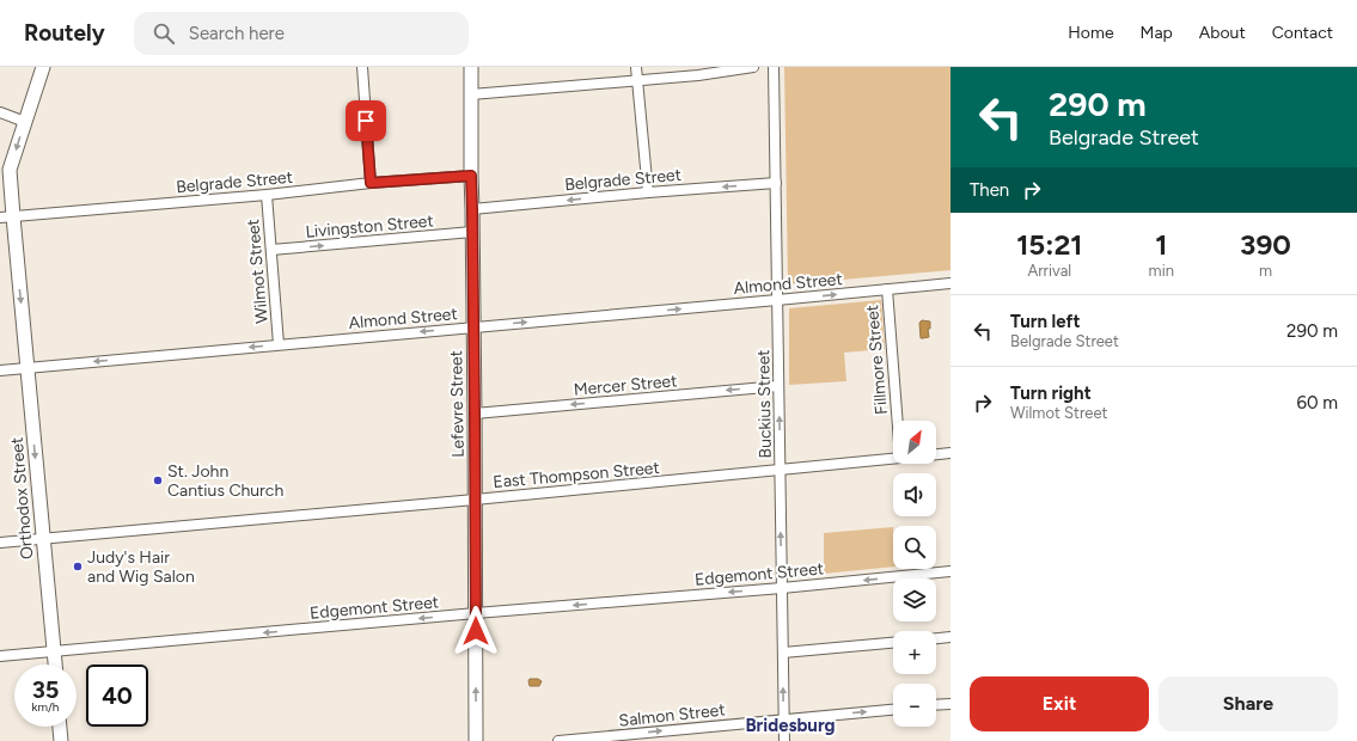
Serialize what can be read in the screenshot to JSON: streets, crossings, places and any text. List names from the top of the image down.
{
  "streets": {
    "street": [
      "Belgrade Street",
      "Livingston Street",
      "Wilmot Street",
      "Almond Street",
      "Fillmore Street",
      "Mercer Street",
      "Lefevre Street",
      "Buckius Street",
      "East Thompson Street",
      "Orthodox Street",
      "Edgemont Street",
      "Salmon Street"
    ]
  },
  "crossings": [
    ["Belgrade Street", "Wilmot Street"],
    ["Belgrade Street", "Lefevre Street"],
    ["Belgrade Street", "Buckius Street"],
    ["Belgrade Street", "Orthodox Street"],
    ["Livingston Street", "Wilmot Street"],
    ["Livingston Street", "Lefevre Street"],
    ["Wilmot Street", "Almond Street"],
    ["Almond Street", "Fillmore Street"],
    ["Almond Street", "Lefevre Street"],
    ["Almond Street", "Buckius Street"],
    ["Almond Street", "Orthodox Street"],
    ["Mercer Street", "Lefevre Street"],
    ["Mercer Street", "Buckius Street"],
    ["Lefevre Street", "East Thompson Street"],
    ["Lefevre Street", "Edgemont Street"],
    ["Buckius Street", "East Thompson Street"],
    ["Buckius Street", "Edgemont Street"],
    ["Buckius Street", "Salmon Street"],
    ["East Thompson Street", "Orthodox Street"],
    ["Orthodox Street", "Edgemont Street"]
  ],
  "one_way": [
    "Belgrade Street",
    "Livingston Street",
    "Mercer Street",
    "Buckius Street",
    "Orthodox Street",
    "Edgemont Street"
  ],
  "districts": ["Bridesburg"],
  "places": ["St. John Cantius Church", "Judy's Hair and Wig Salon"],
  "north": "top right",
  "page": {
    "header": "Routely",
    "search": "Search here",
    "nav": [
      "Home",
      "Map",
      "About",
      "Contact"
    ],
    "turn": ["290 m", "Belgrade Street"],
    "then": "Then",
    "eta": [
      "15:21",
      "Arrival",
      "1",
      "min",
      "390",
      "m"
    ],
    "list": [
      {
        "name": "Turn left",
        "note": "Belgrade Street",
        "value": "290 m"
      },
      {
        "name": "Turn right",
        "note": "Wilmot Street",
        "value": "60 m"
      }
    ],
    "map_buttons": ["+", "−"],
    "speed": "35 km/h",
    "limit": "40",
    "buttons": ["Exit", "Share"]
  }
}
